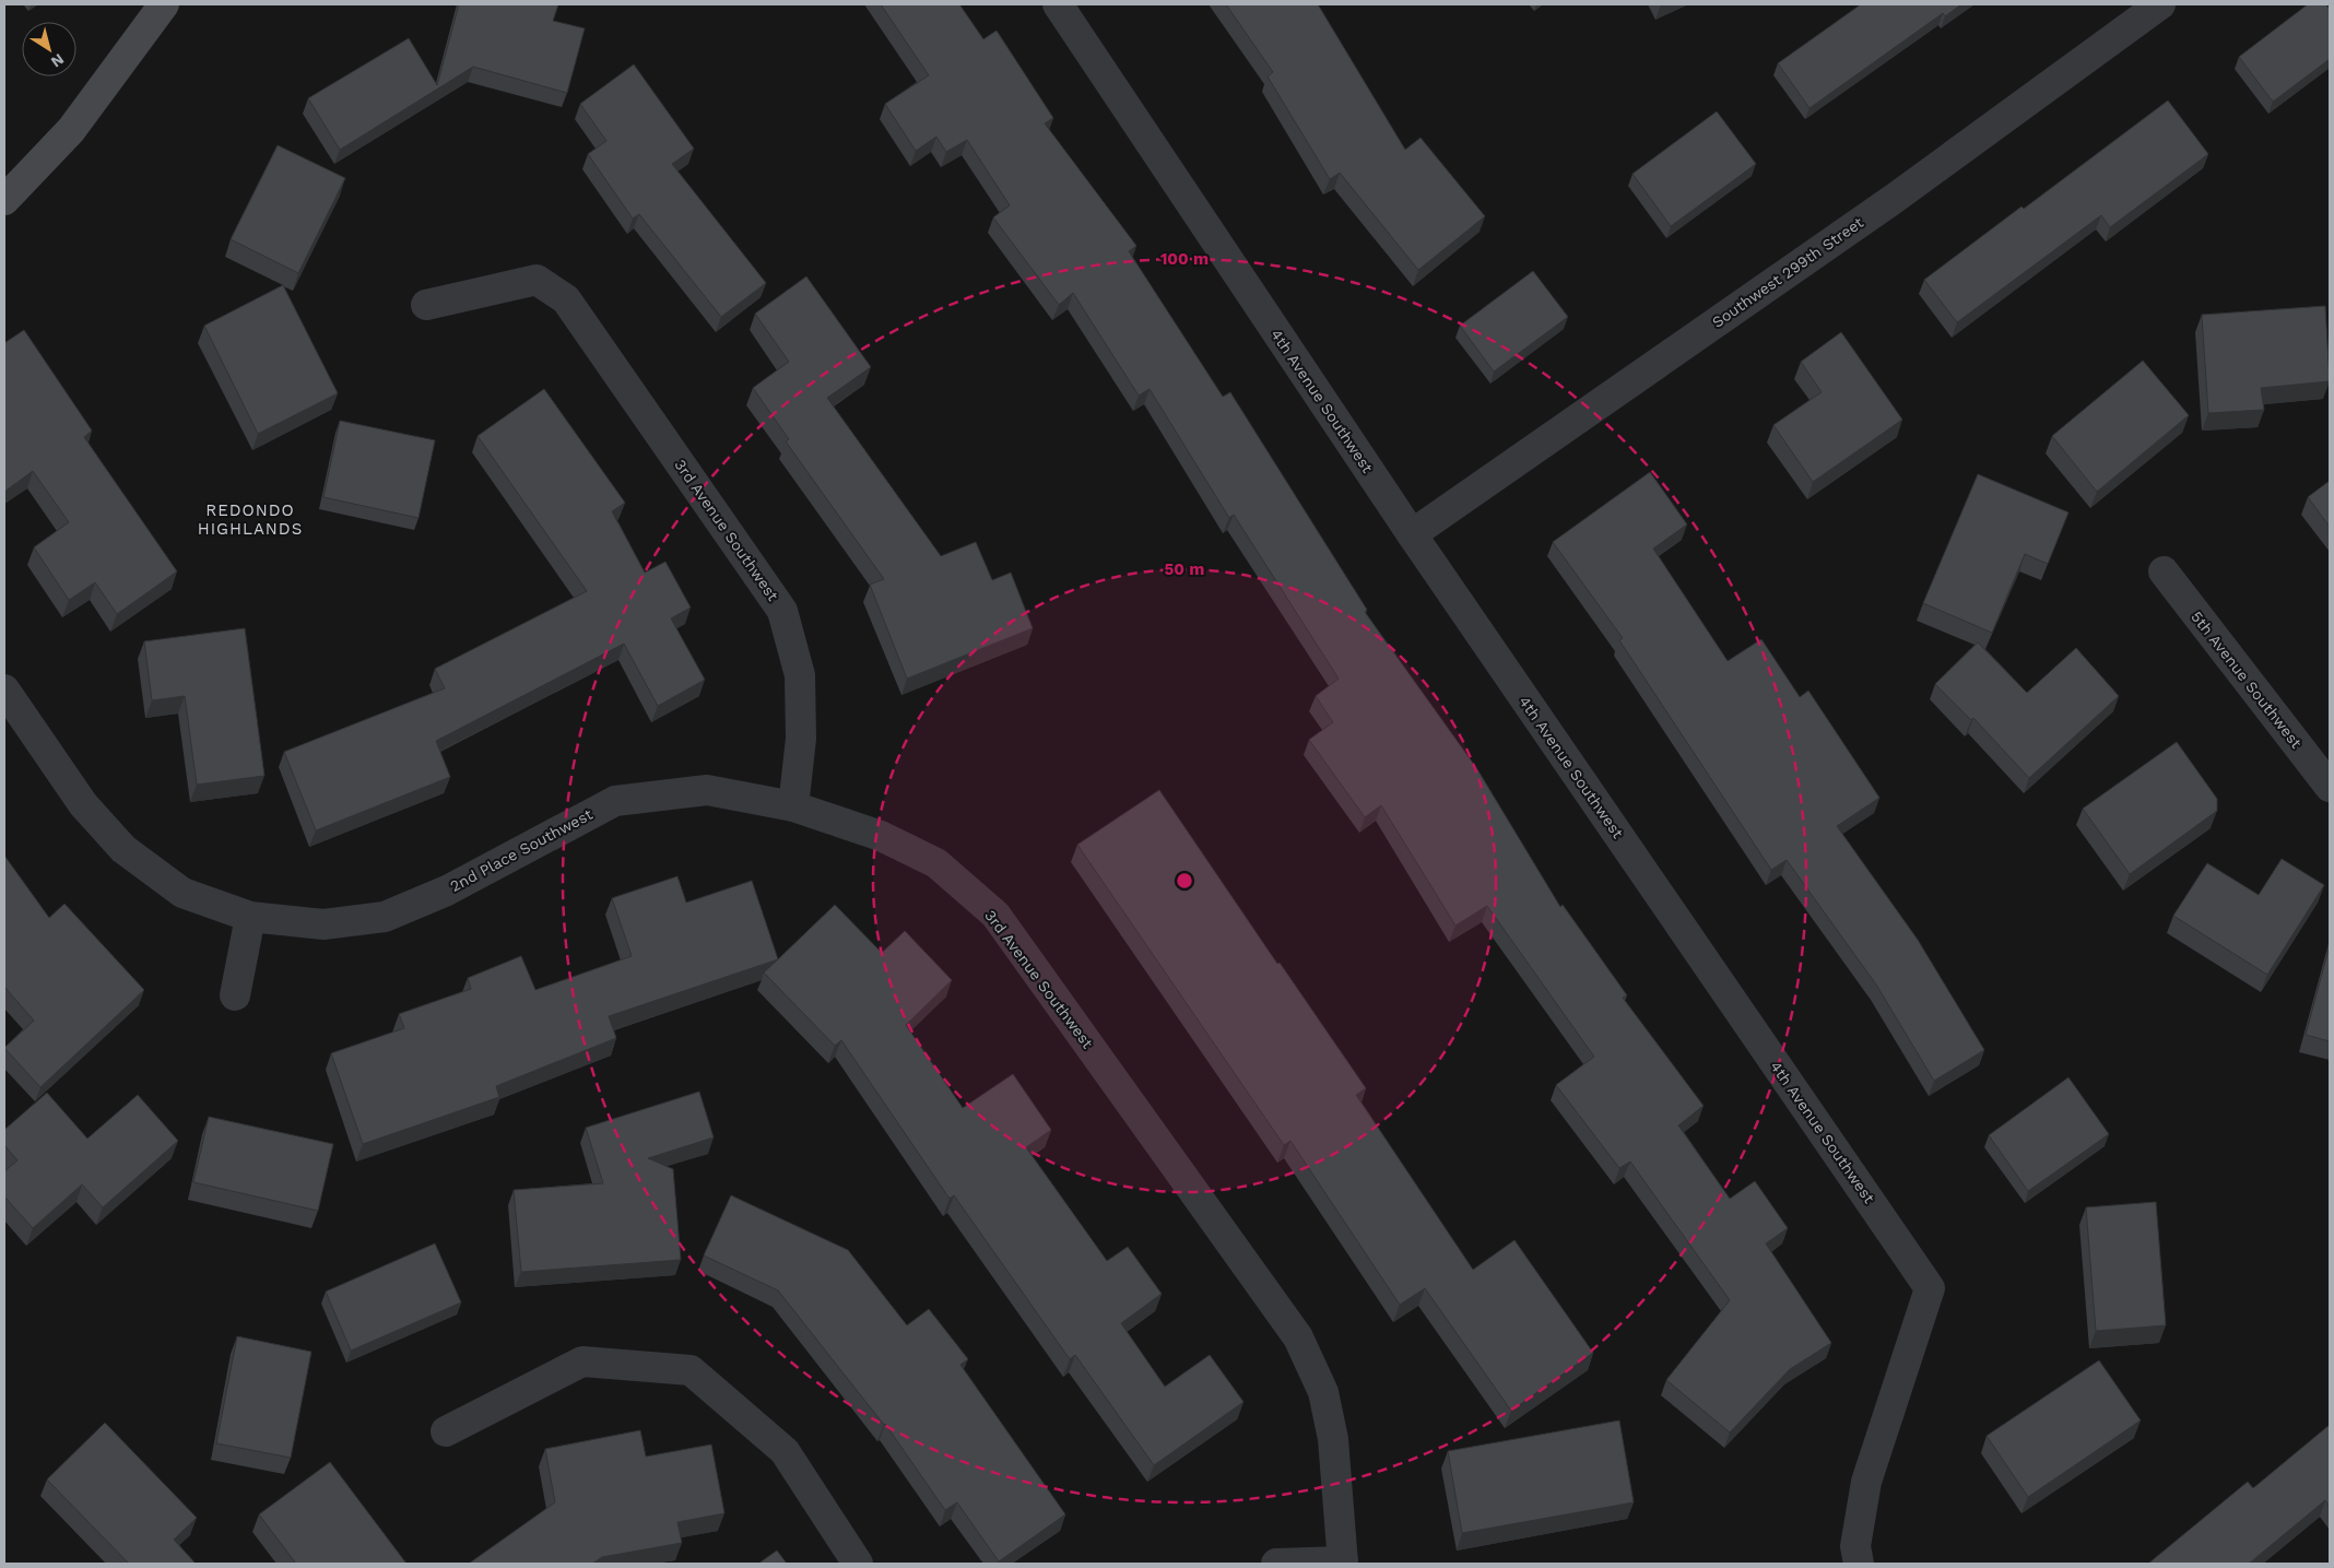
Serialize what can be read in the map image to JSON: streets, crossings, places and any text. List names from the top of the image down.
{
  "streets": {
    "street": [
      "Southwest 299th Street",
      "4th Avenue Southwest",
      "3rd Avenue Southwest",
      "5th Avenue Southwest",
      "2nd Place Southwest"
    ]
  },
  "crossings": [
    ["Southwest 299th Street", "4th Avenue Southwest"],
    ["3rd Avenue Southwest", "2nd Place Southwest"]
  ],
  "districts": ["REDONDO HIGHLANDS"],
  "north": "bottom right",
  "rings": ["100 m", "50 m"]
}
